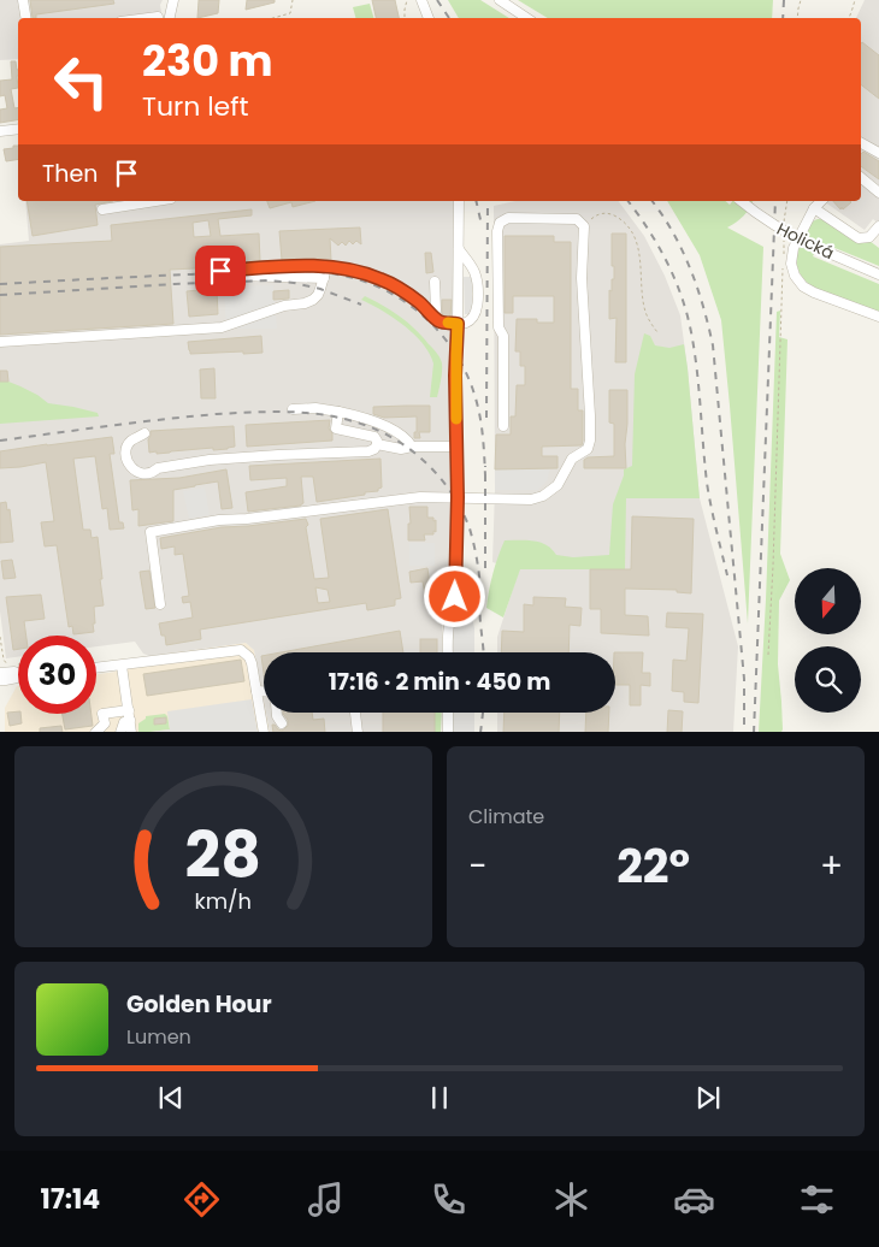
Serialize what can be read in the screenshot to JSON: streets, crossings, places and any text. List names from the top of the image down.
{
  "streets": {
    "street": ["Holická"]
  },
  "north": "bottom",
  "page": {
    "turn": ["230 m", "Turn left"],
    "then": "Then",
    "limit": "30",
    "trip": "17:16 · 2 min · 450 m",
    "tile": "Climate",
    "heat": ["−", "22°", "+"],
    "song": ["Golden Hour", "Lumen"],
    "tabs": "17:14",
    "gauge": ["28", "km/h"]
  }
}
